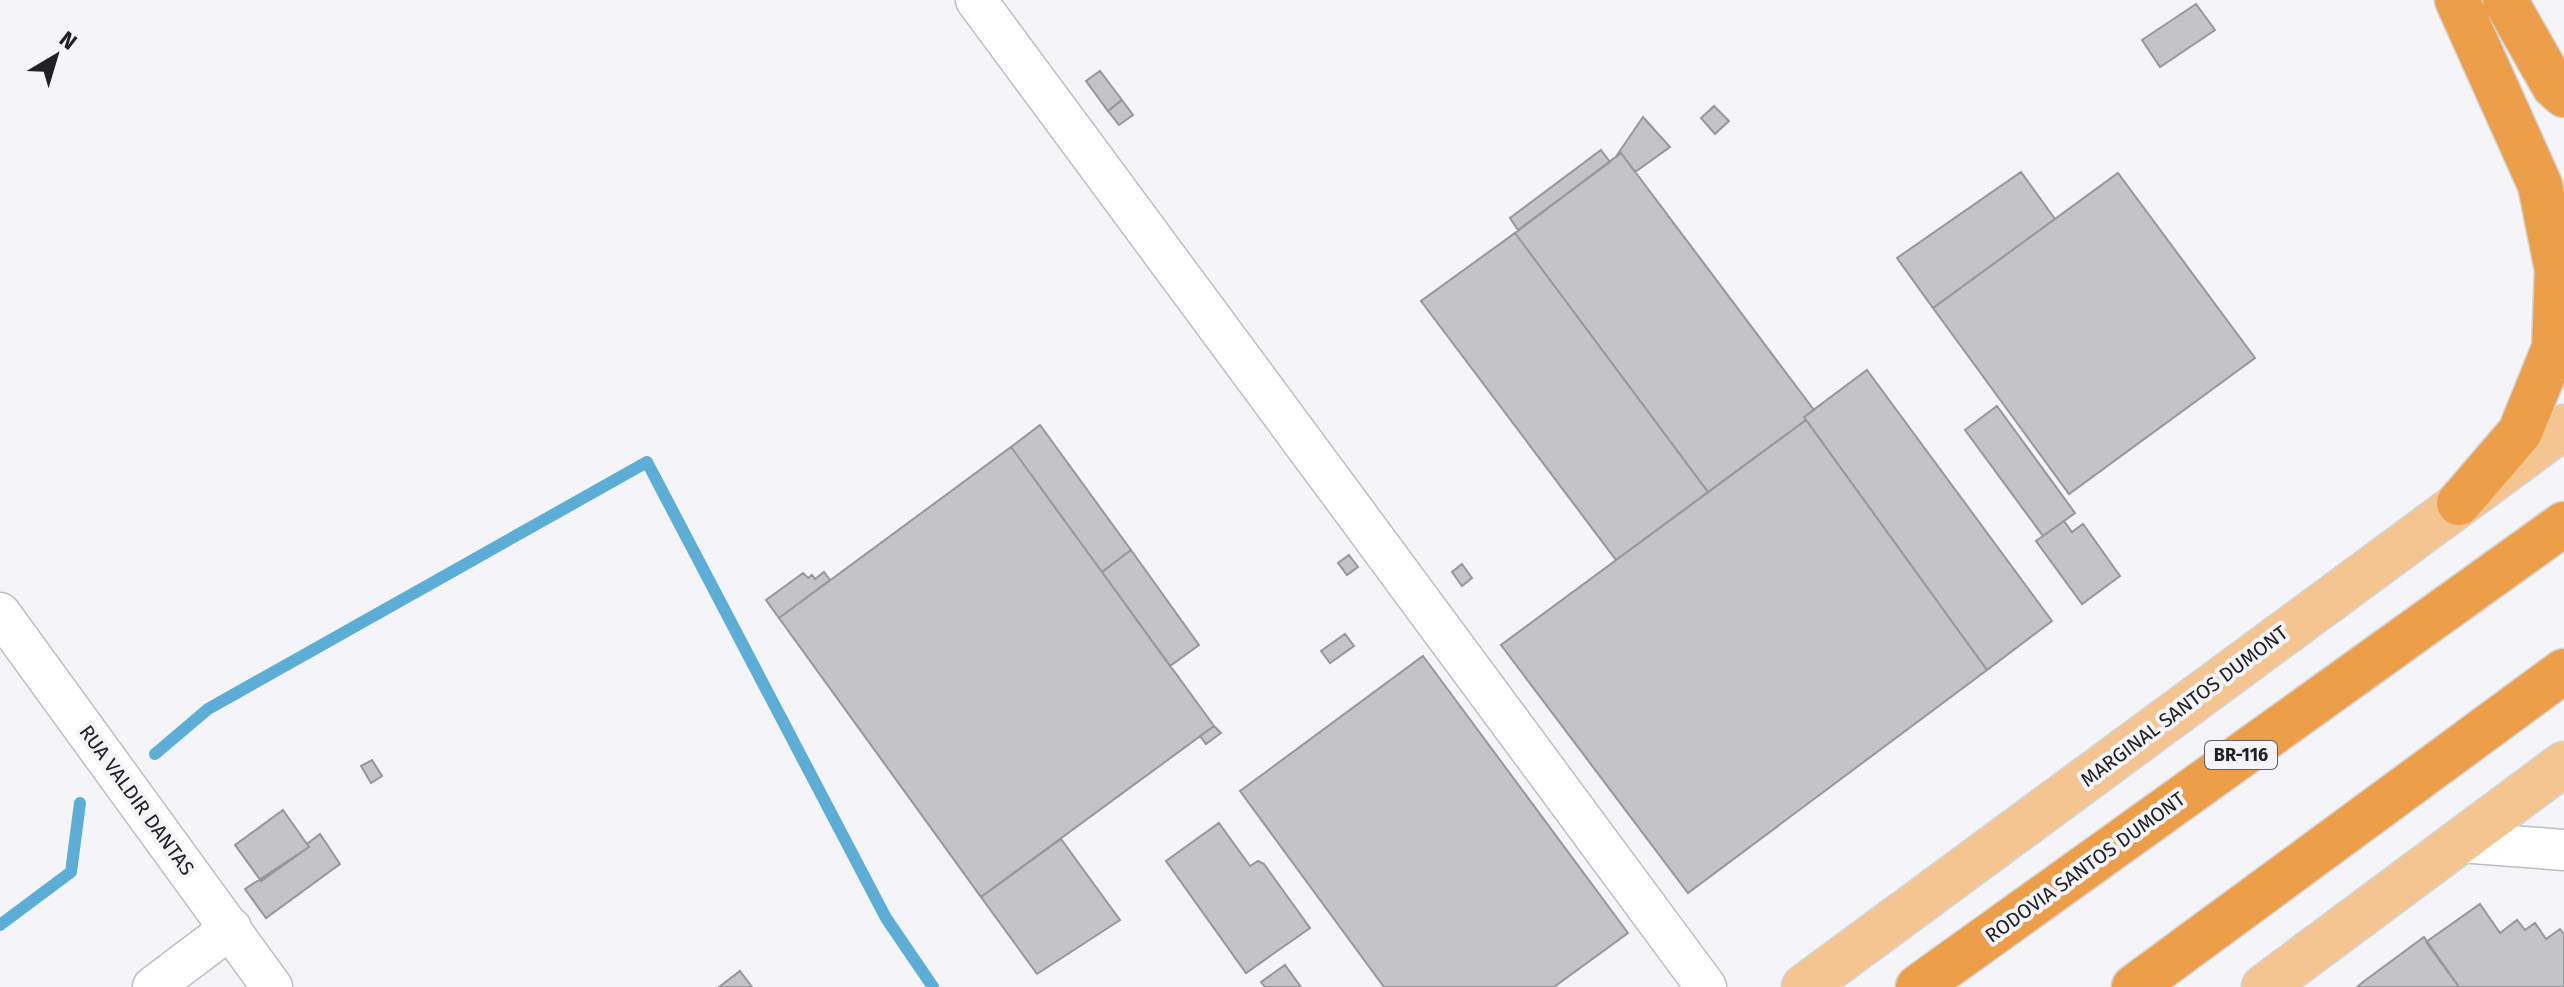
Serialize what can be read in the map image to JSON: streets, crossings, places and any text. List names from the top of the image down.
{
  "streets": {
    "highway": ["BR-116", "RODOVIA SANTOS DUMONT"],
    "main road": ["MARGINAL SANTOS DUMONT"],
    "street": ["RUA VALDIR DANTAS"]
  },
  "north": "top right"
}
